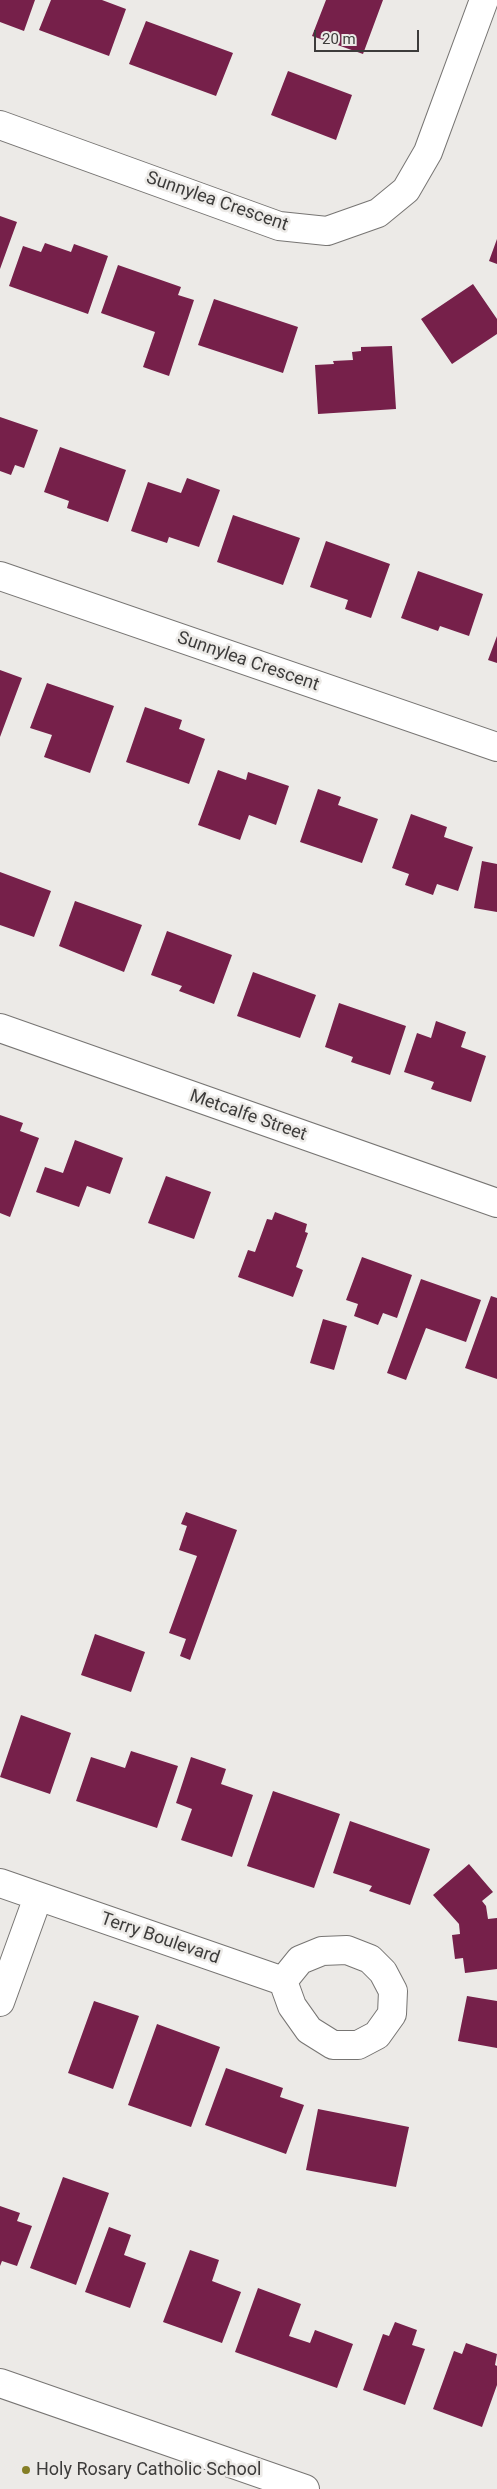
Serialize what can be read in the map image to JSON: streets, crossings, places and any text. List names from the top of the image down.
{
  "streets": {
    "street": ["Sunnylea Crescent", "Metcalfe Street", "Terry Boulevard"]
  },
  "places": ["Holy Rosary Catholic School"],
  "scale_bar": "20 m"
}
